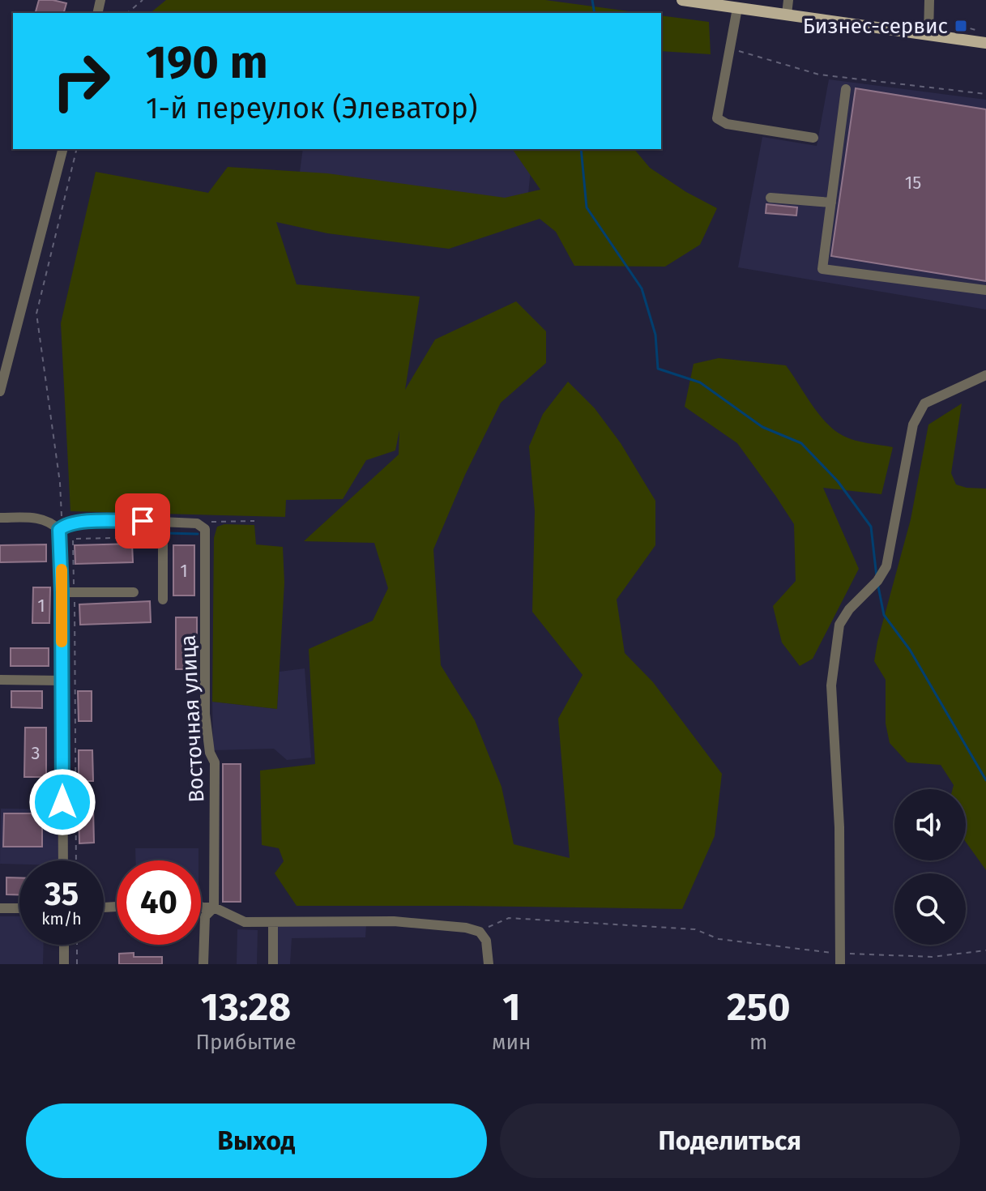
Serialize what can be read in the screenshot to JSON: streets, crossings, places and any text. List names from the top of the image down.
{
  "streets": {
    "street": ["Восточная улица"]
  },
  "places": {
    "transit": ["Бизнес-сервис"]
  },
  "house_numbers": [
    "15",
    "1",
    "1",
    "3"
  ],
  "page": {
    "turn": ["190 m", "1-й переулок (Элеватор)"],
    "speed": "35 km/h",
    "limit": "40",
    "eta": [
      "13:28",
      "Прибытие",
      "1",
      "мин",
      "250",
      "m"
    ],
    "buttons": ["Выход", "Поделиться"]
  }
}
